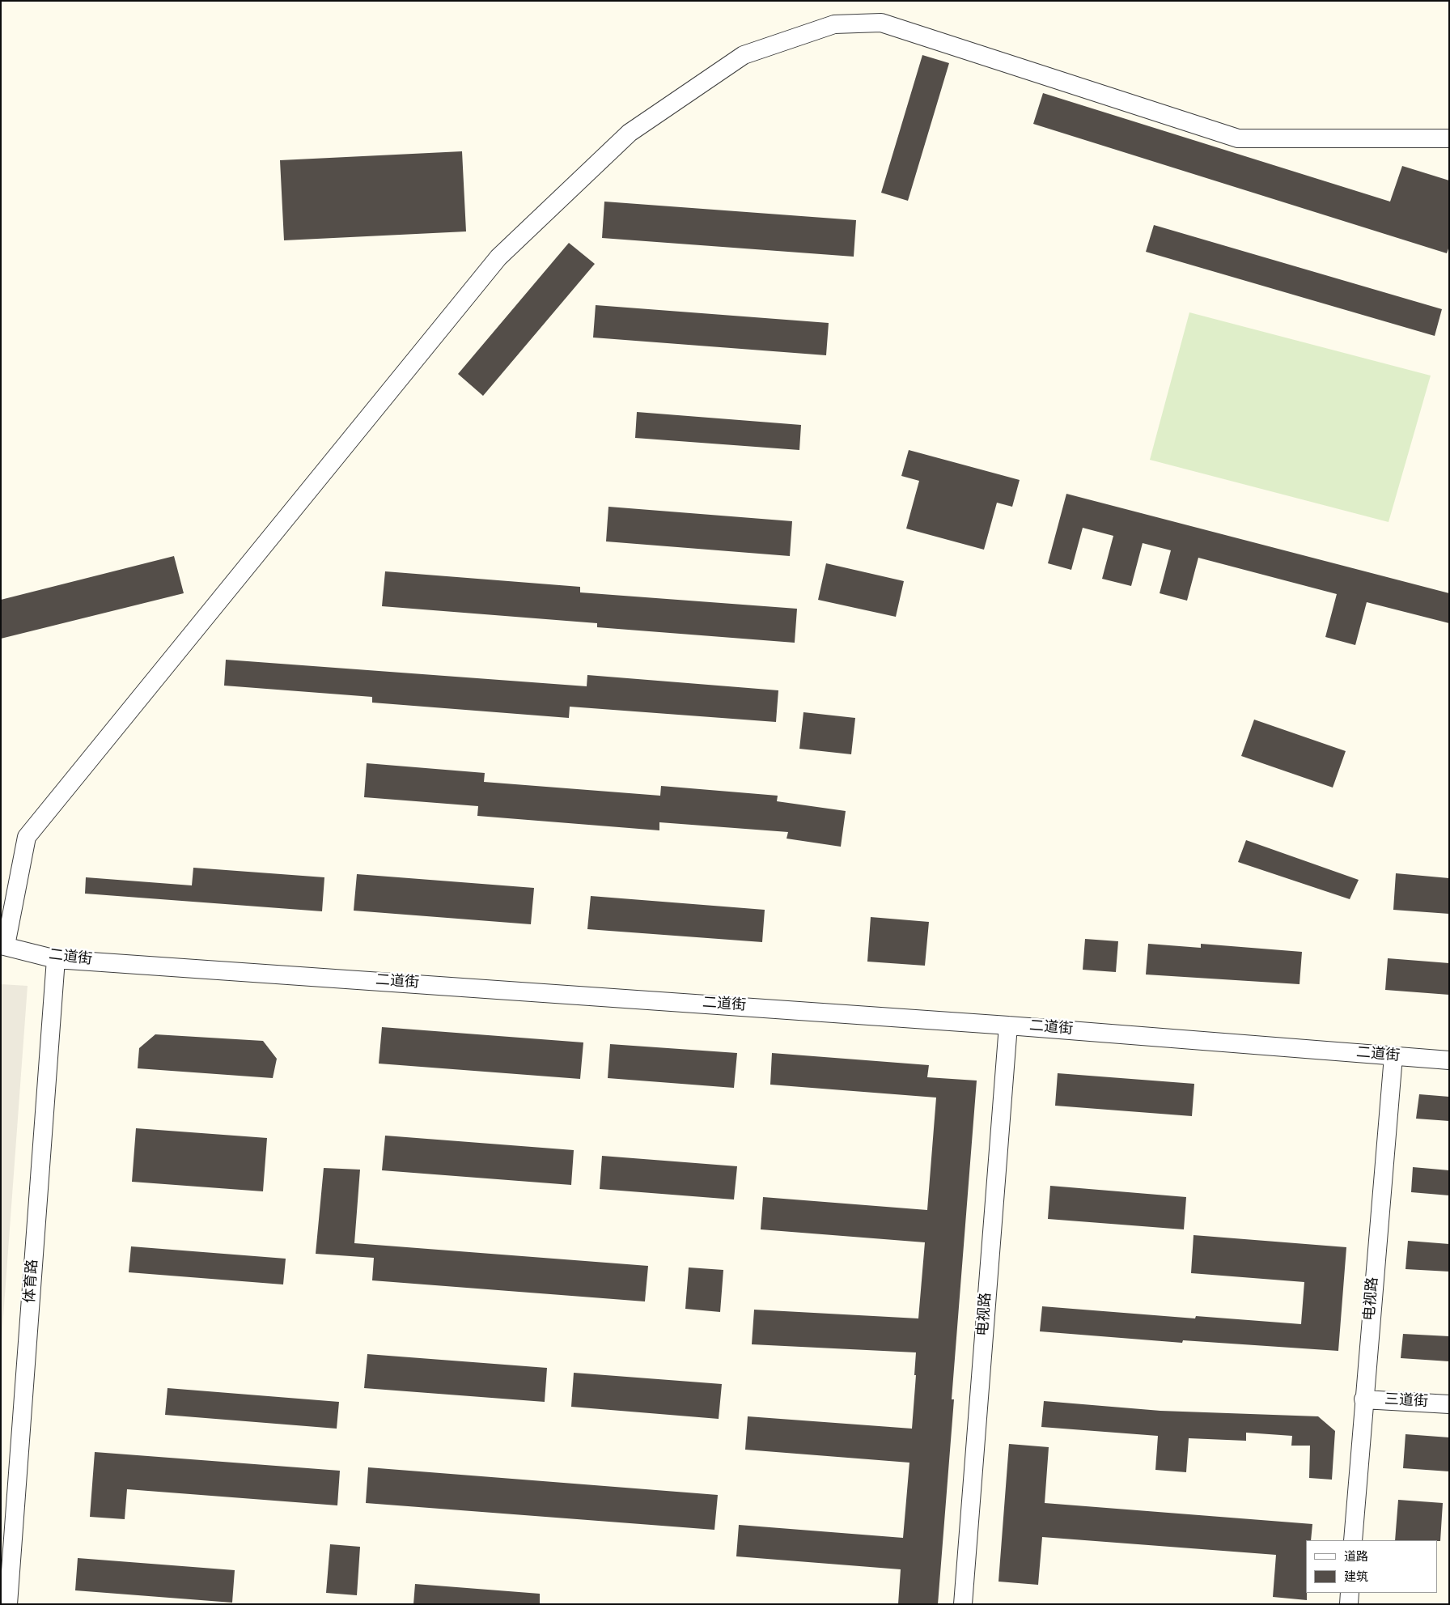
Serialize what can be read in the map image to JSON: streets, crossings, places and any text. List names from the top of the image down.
{
  "streets": {
    "street": [
      "二道街",
      "体育路",
      "电视路",
      "三道街"
    ]
  },
  "crossings": [
    ["二道街", "体育路"],
    ["二道街", "电视路"],
    ["电视路", "三道街"]
  ],
  "legend": ["道路", "建筑"]
}
